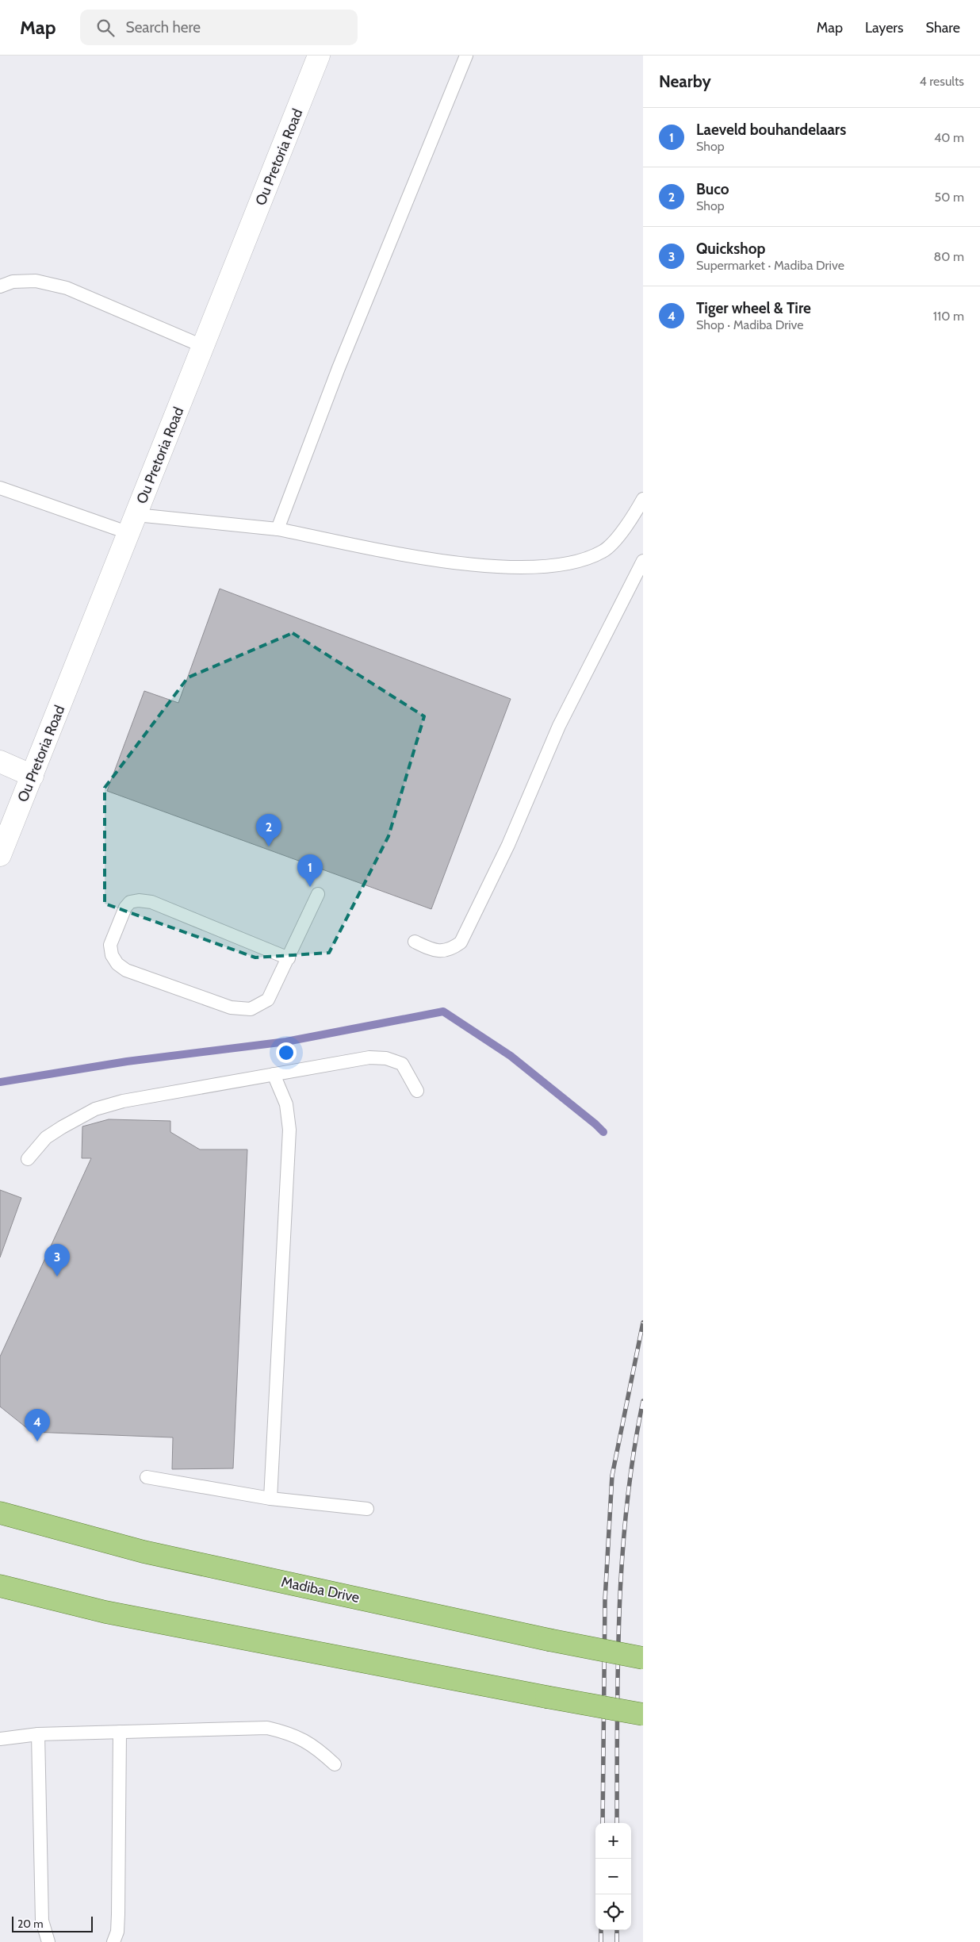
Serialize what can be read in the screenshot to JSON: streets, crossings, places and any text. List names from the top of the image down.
{
  "streets": {
    "main road": ["Ou Pretoria Road", "Madiba Drive"]
  },
  "scale_bar": "20 m",
  "page": {
    "header": "Map",
    "search": "Search here",
    "nav": ["Map", "Layers", "Share"],
    "heading": ["Nearby", "4 results"],
    "list": [
      {
        "mark": "1",
        "name": "Laeveld bouhandelaars",
        "note": "Shop",
        "value": "40 m"
      },
      {
        "mark": "2",
        "name": "Buco",
        "note": "Shop",
        "value": "50 m"
      },
      {
        "mark": "3",
        "name": "Quickshop",
        "note": "Supermarket · Madiba Drive",
        "value": "80 m"
      },
      {
        "mark": "4",
        "name": "Tiger wheel & Tire",
        "note": "Shop · Madiba Drive",
        "value": "110 m"
      }
    ],
    "pins": [
      "2",
      "1",
      "3",
      "4"
    ],
    "map_buttons": ["+", "−"],
    "scale": "20 m"
  }
}
